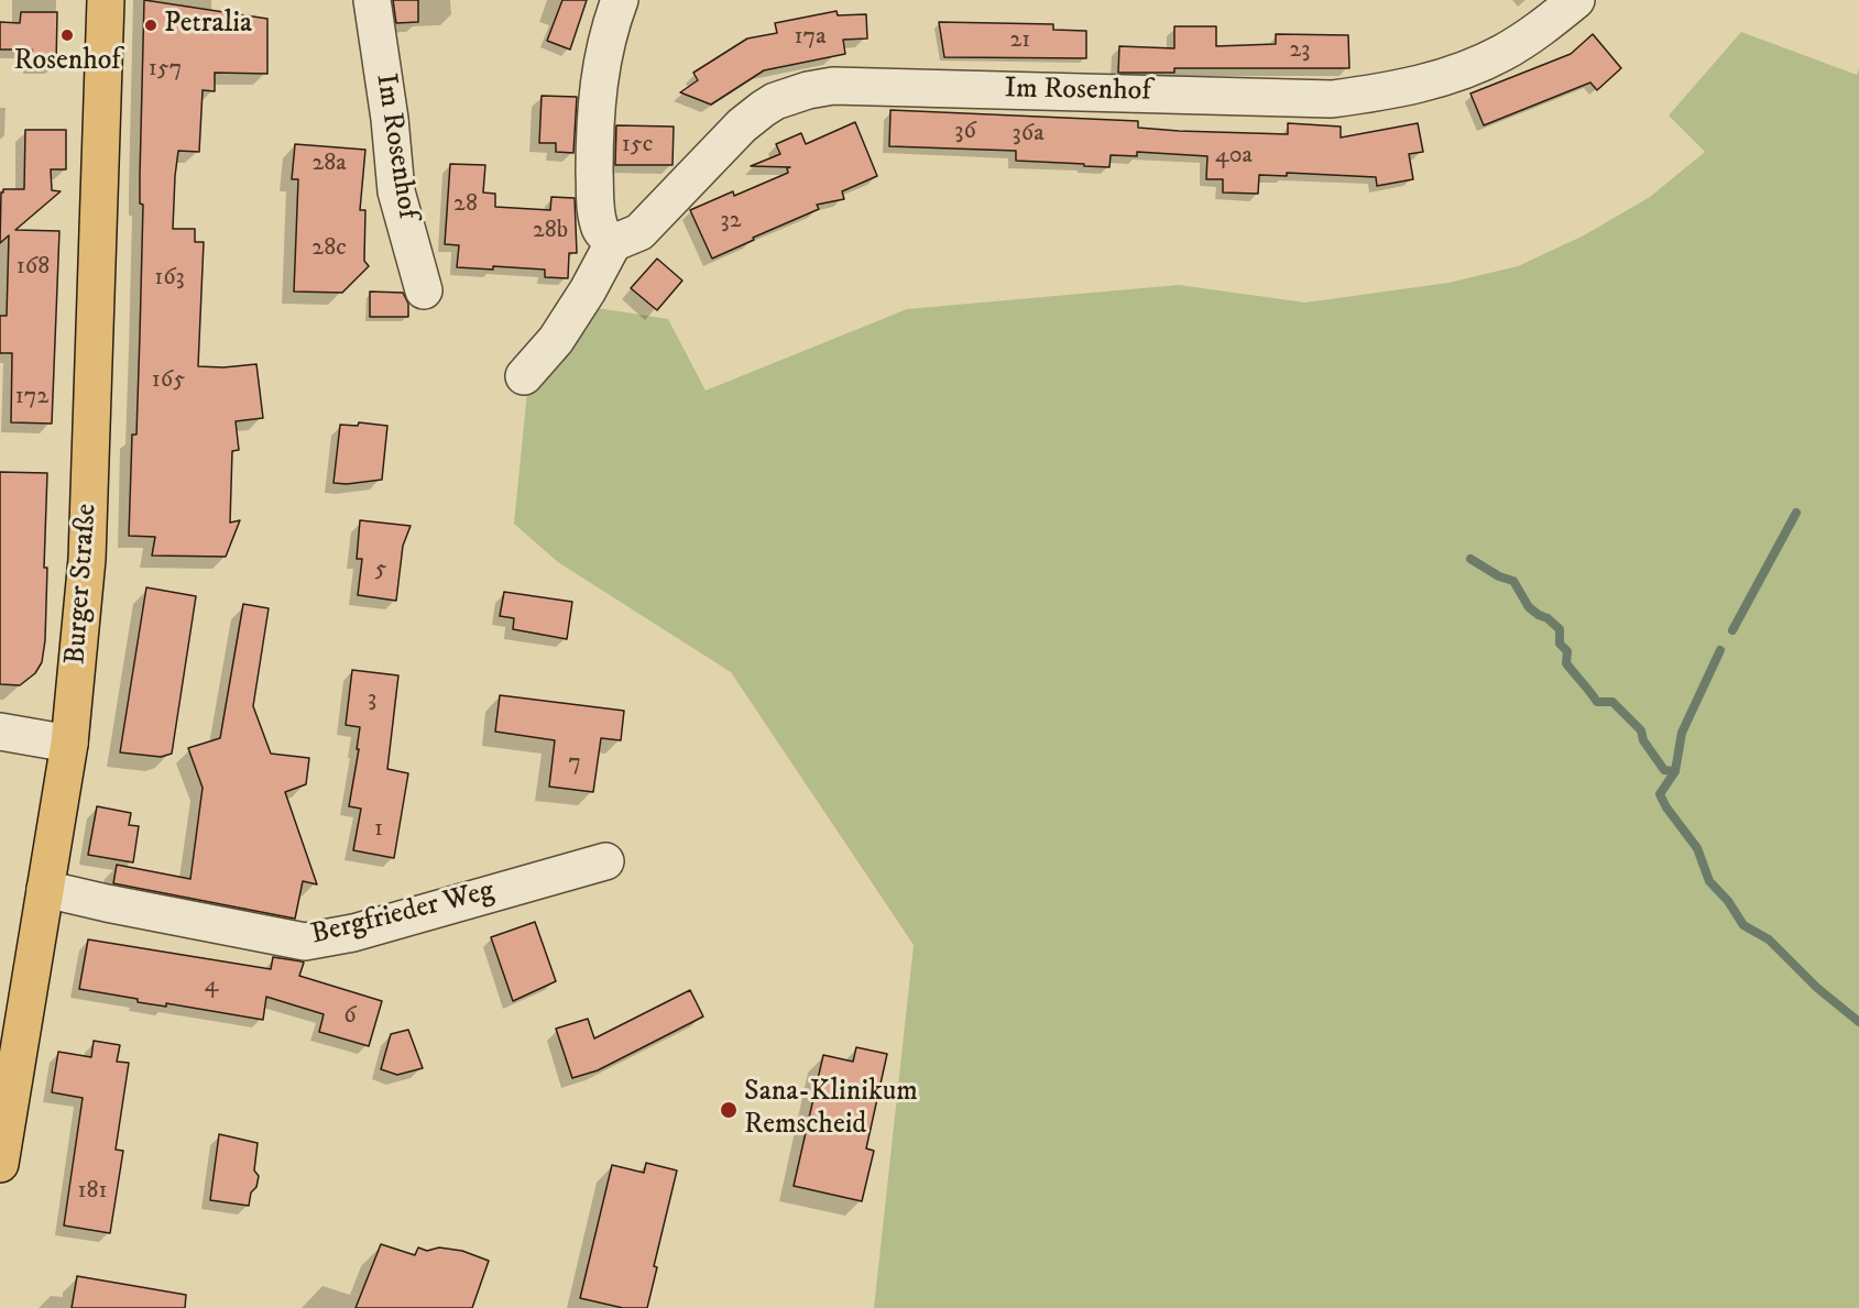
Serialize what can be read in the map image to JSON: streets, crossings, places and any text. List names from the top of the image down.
{
  "streets": {
    "main road": ["Burger Straße"],
    "street": ["Im Rosenhof", "Bergfrieder Weg"]
  },
  "crossings": [
    ["Burger Straße", "Bergfrieder Weg"]
  ],
  "places": ["Petralia", "Rosenhof", "Sana-Klinikum Remscheid"],
  "house_numbers": [
    "17a",
    "21",
    "23",
    "157",
    "36",
    "36a",
    "15c",
    "40a",
    "28a",
    "28",
    "32",
    "28b",
    "28c",
    "168",
    "163",
    "165",
    "172",
    "5",
    "3",
    "7",
    "1",
    "4",
    "6",
    "181"
  ]
}
